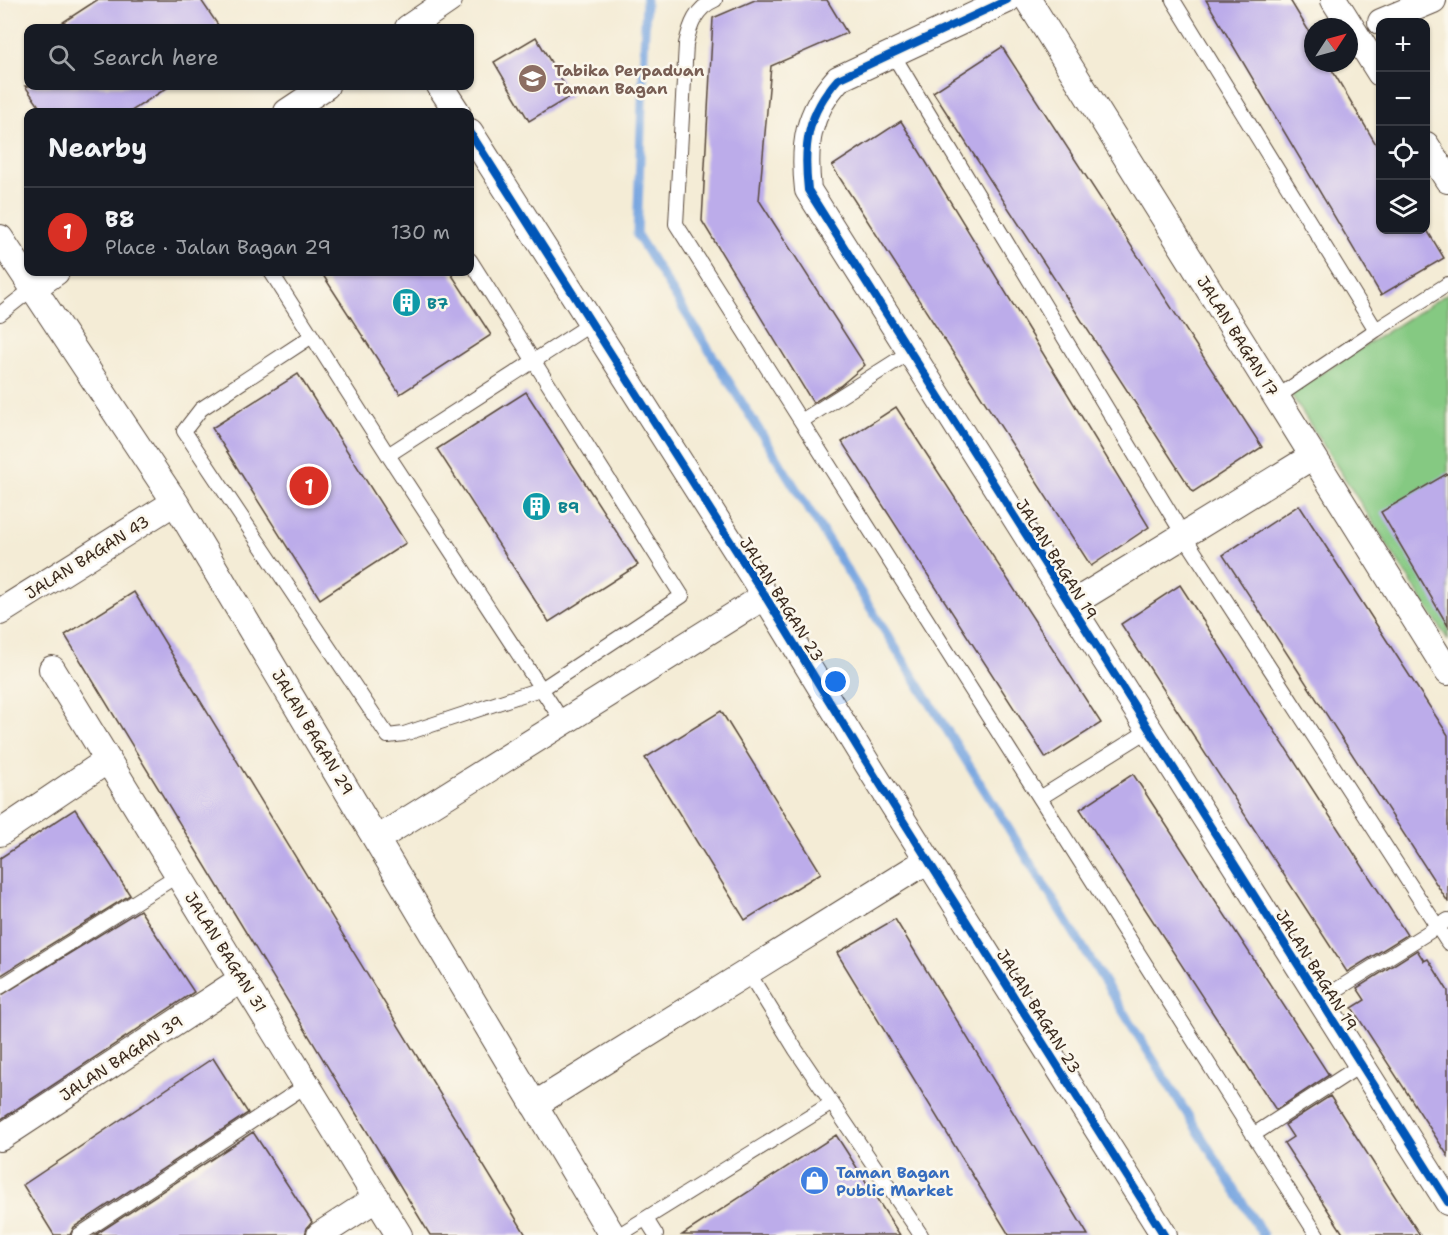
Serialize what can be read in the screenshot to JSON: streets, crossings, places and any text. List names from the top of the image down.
{
  "streets": {
    "street": [
      "JALAN BAGAN 17",
      "JALAN BAGAN 43",
      "JALAN BAGAN 19",
      "JALAN BAGAN 23",
      "JALAN BAGAN 29",
      "JALAN BAGAN 31",
      "JALAN BAGAN 39"
    ]
  },
  "crossings": [
    ["JALAN BAGAN 43", "JALAN BAGAN 29"],
    ["JALAN BAGAN 31", "JALAN BAGAN 39"]
  ],
  "places": {
    "school or university": ["Tabika Perpaduan Taman Bagan"],
    "building": ["B7", "B9"],
    "shop": ["Taman Bagan Public Market"]
  },
  "north": "top right",
  "page": {
    "map_buttons": ["+", "−"],
    "search": "Search here",
    "heading": "Nearby",
    "list": [
      {
        "mark": "1",
        "name": "B8",
        "note": "Place · Jalan Bagan 29",
        "value": "130 m"
      }
    ],
    "pins": "1"
  }
}
